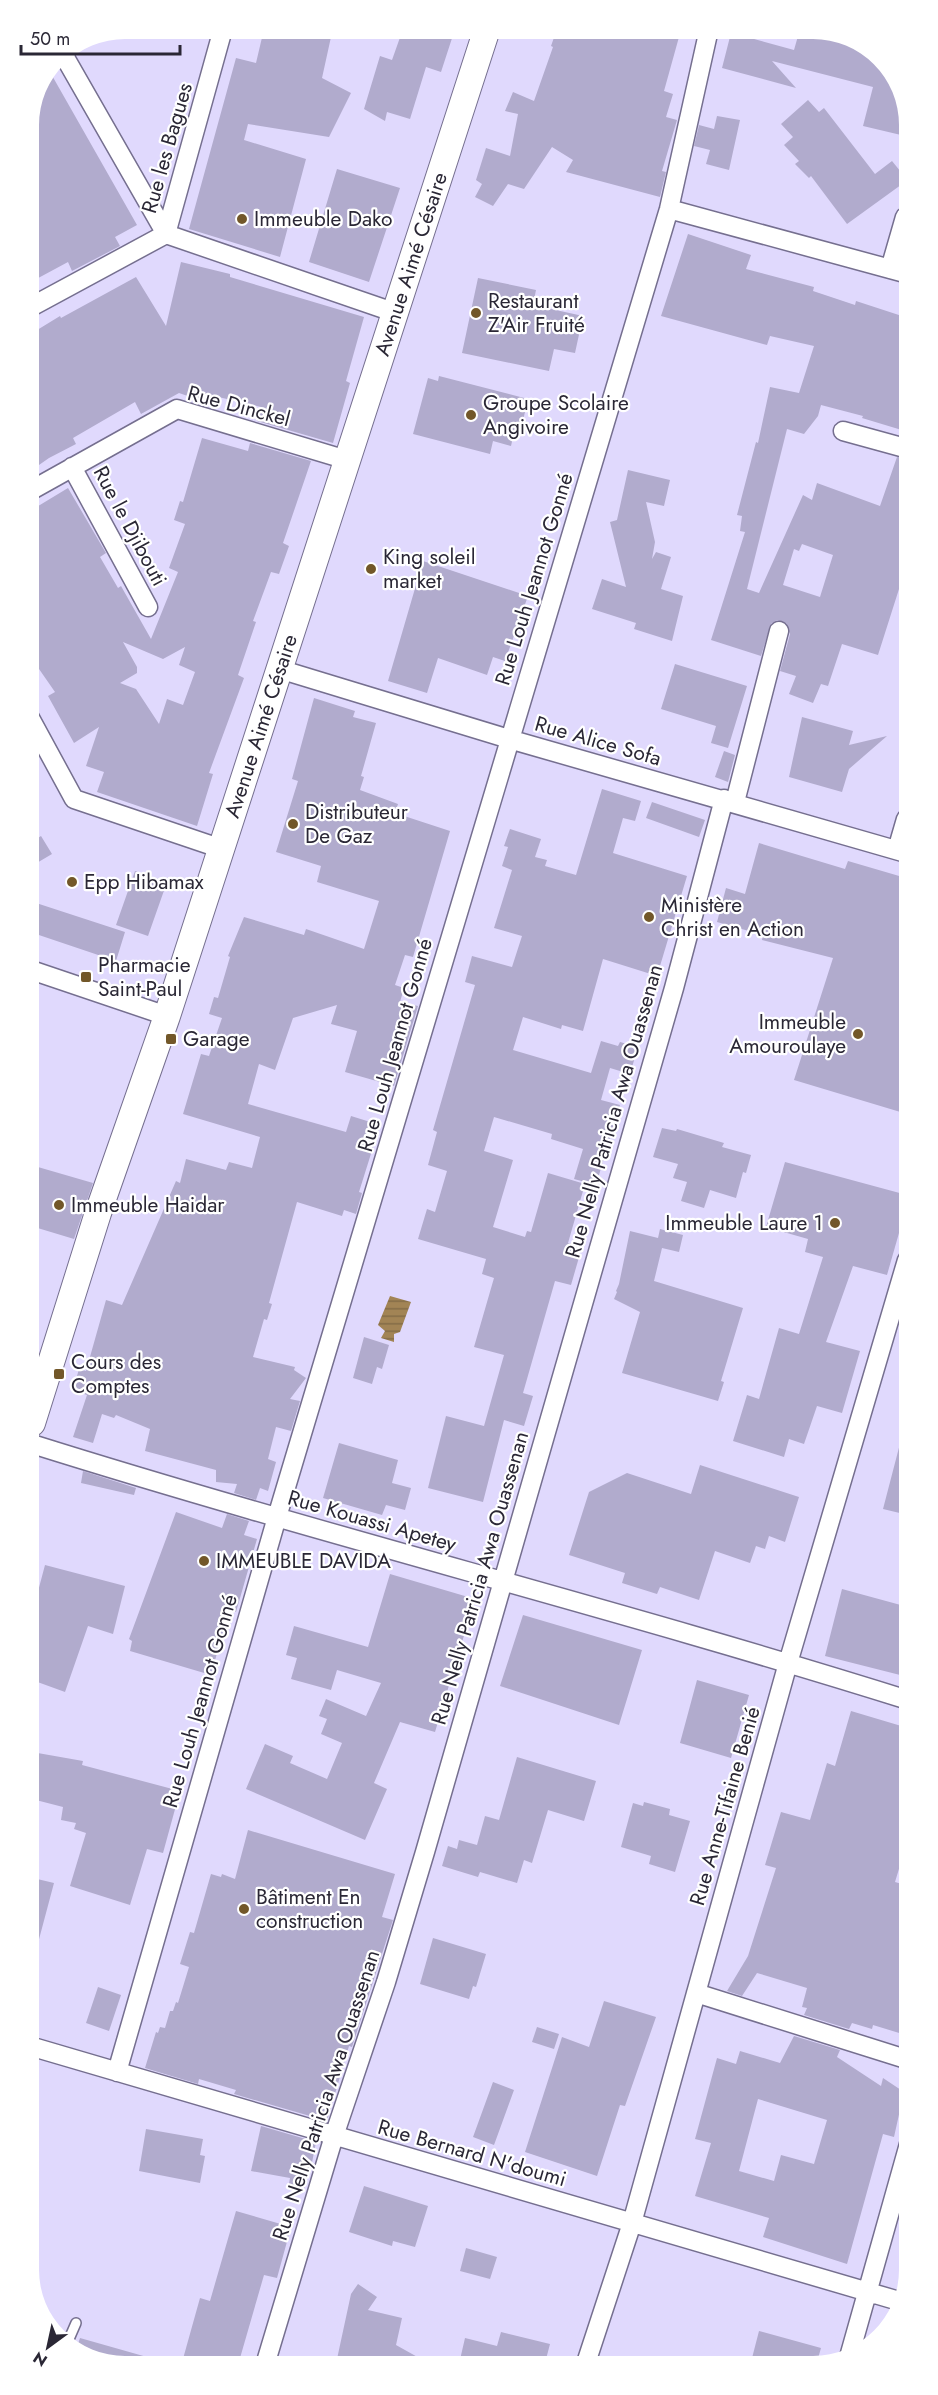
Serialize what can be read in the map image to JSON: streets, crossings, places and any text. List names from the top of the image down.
{
  "streets": {
    "street": [
      "Rue les Bagues",
      "Avenue Aimé Césaire",
      "Rue Dinckel",
      "Rue le Djibouti",
      "Rue Louh Jeannot Gonné",
      "Rue Alice Sofa",
      "Rue Nelly Patricia Awa Ouassenan",
      "Rue Kouassi Apetey",
      "Rue Anne-Tifaine Benié",
      "Rue Bernard N'doumi"
    ]
  },
  "crossings": [
    ["Avenue Aimé Césaire", "Rue Dinckel"],
    ["Avenue Aimé Césaire", "Rue Alice Sofa"],
    ["Rue Dinckel", "Rue le Djibouti"],
    ["Rue Louh Jeannot Gonné", "Rue Alice Sofa"],
    ["Rue Louh Jeannot Gonné", "Rue Kouassi Apetey"],
    ["Rue Louh Jeannot Gonné", "Rue Bernard N'doumi"],
    ["Rue Alice Sofa", "Rue Nelly Patricia Awa Ouassenan"],
    ["Rue Nelly Patricia Awa Ouassenan", "Rue Kouassi Apetey"],
    ["Rue Nelly Patricia Awa Ouassenan", "Rue Bernard N'doumi"],
    ["Rue Kouassi Apetey", "Rue Anne-Tifaine Benié"],
    ["Rue Anne-Tifaine Benié", "Rue Bernard N'doumi"]
  ],
  "places": {
    "other": [
      "Immeuble Dako",
      "Restaurant Z'Air Fruité",
      "Groupe Scolaire Angivoire",
      "King soleil market",
      "Distributeur De Gaz",
      "Epp Hibamax",
      "Ministère Christ en Action",
      "Immeuble Amouroulaye",
      "Immeuble Haidar",
      "Immeuble Laure 1",
      "IMMEUBLE DAVIDA",
      "Bâtiment En construction"
    ],
    "transit": ["Pharmacie Saint-Paul", "Garage", "Cours des Comptes"]
  },
  "scale_bar": "50 m",
  "north": "bottom left"
}
